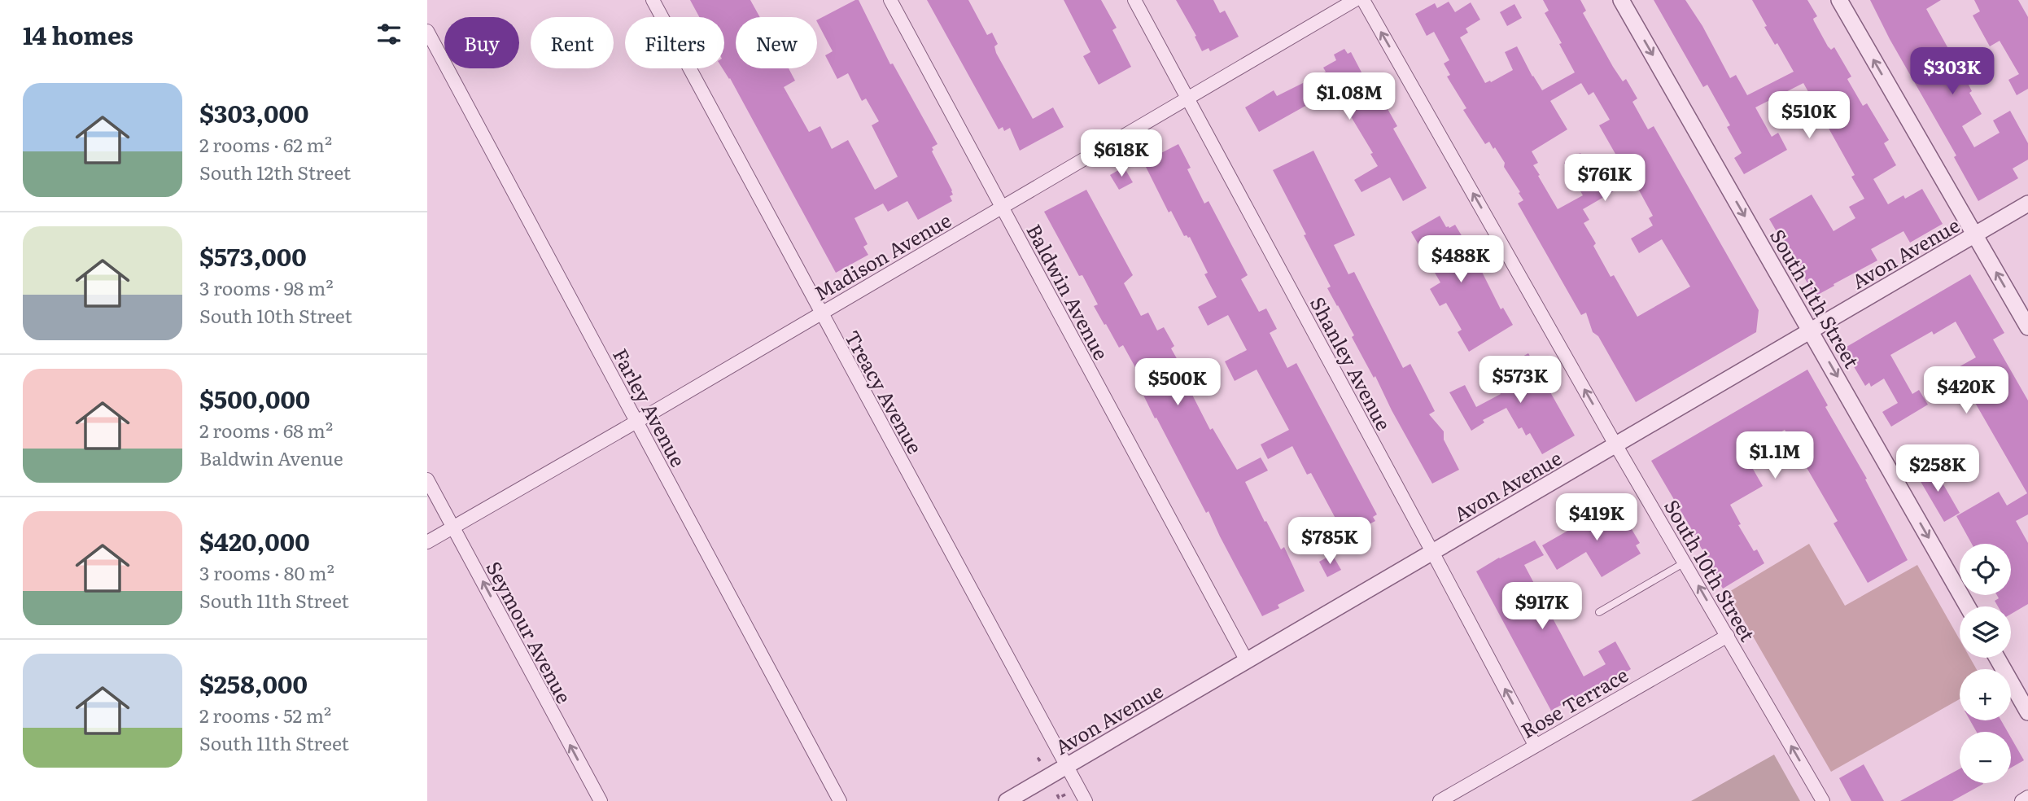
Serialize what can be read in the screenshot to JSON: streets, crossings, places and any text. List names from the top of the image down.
{
  "streets": {
    "street": [
      "Avon Avenue",
      "Madison Avenue",
      "Baldwin Avenue",
      "South 11th Street",
      "Shanley Avenue",
      "Treacy Avenue",
      "Farley Avenue",
      "South 10th Street",
      "Seymour Avenue",
      "Rose Terrace"
    ]
  },
  "crossings": [
    ["Avon Avenue", "Baldwin Avenue"],
    ["Avon Avenue", "South 11th Street"],
    ["Avon Avenue", "Shanley Avenue"],
    ["Avon Avenue", "Treacy Avenue"],
    ["Avon Avenue", "South 10th Street"],
    ["Madison Avenue", "Baldwin Avenue"],
    ["Madison Avenue", "Shanley Avenue"],
    ["Madison Avenue", "Treacy Avenue"],
    ["Madison Avenue", "Farley Avenue"],
    ["Madison Avenue", "Seymour Avenue"],
    ["Shanley Avenue", "Rose Terrace"],
    ["South 10th Street", "Rose Terrace"]
  ],
  "one_way": ["South 11th Street", "South 10th Street", "Seymour Avenue"],
  "page": {
    "heading": "14 homes",
    "chip": [
      "Buy",
      "Rent",
      "Filters",
      "New"
    ],
    "price": [
      "$303K",
      "$1.08M",
      "$510K",
      "$618K",
      "$761K",
      "$488K",
      "$573K",
      "$500K",
      "$420K",
      "$1.1M",
      "$258K",
      "$419K",
      "$785K",
      "$917K"
    ],
    "list": [
      {
        "name": "$303,000",
        "note": "2 rooms · 62 m² · South 12th Street"
      },
      {
        "name": "$573,000",
        "note": "3 rooms · 98 m² · South 10th Street"
      },
      {
        "name": "$500,000",
        "note": "2 rooms · 68 m² · Baldwin Avenue"
      },
      {
        "name": "$420,000",
        "note": "3 rooms · 80 m² · South 11th Street"
      },
      {
        "name": "$258,000",
        "note": "2 rooms · 52 m² · South 11th Street"
      }
    ],
    "map_buttons": ["+", "−"]
  }
}
